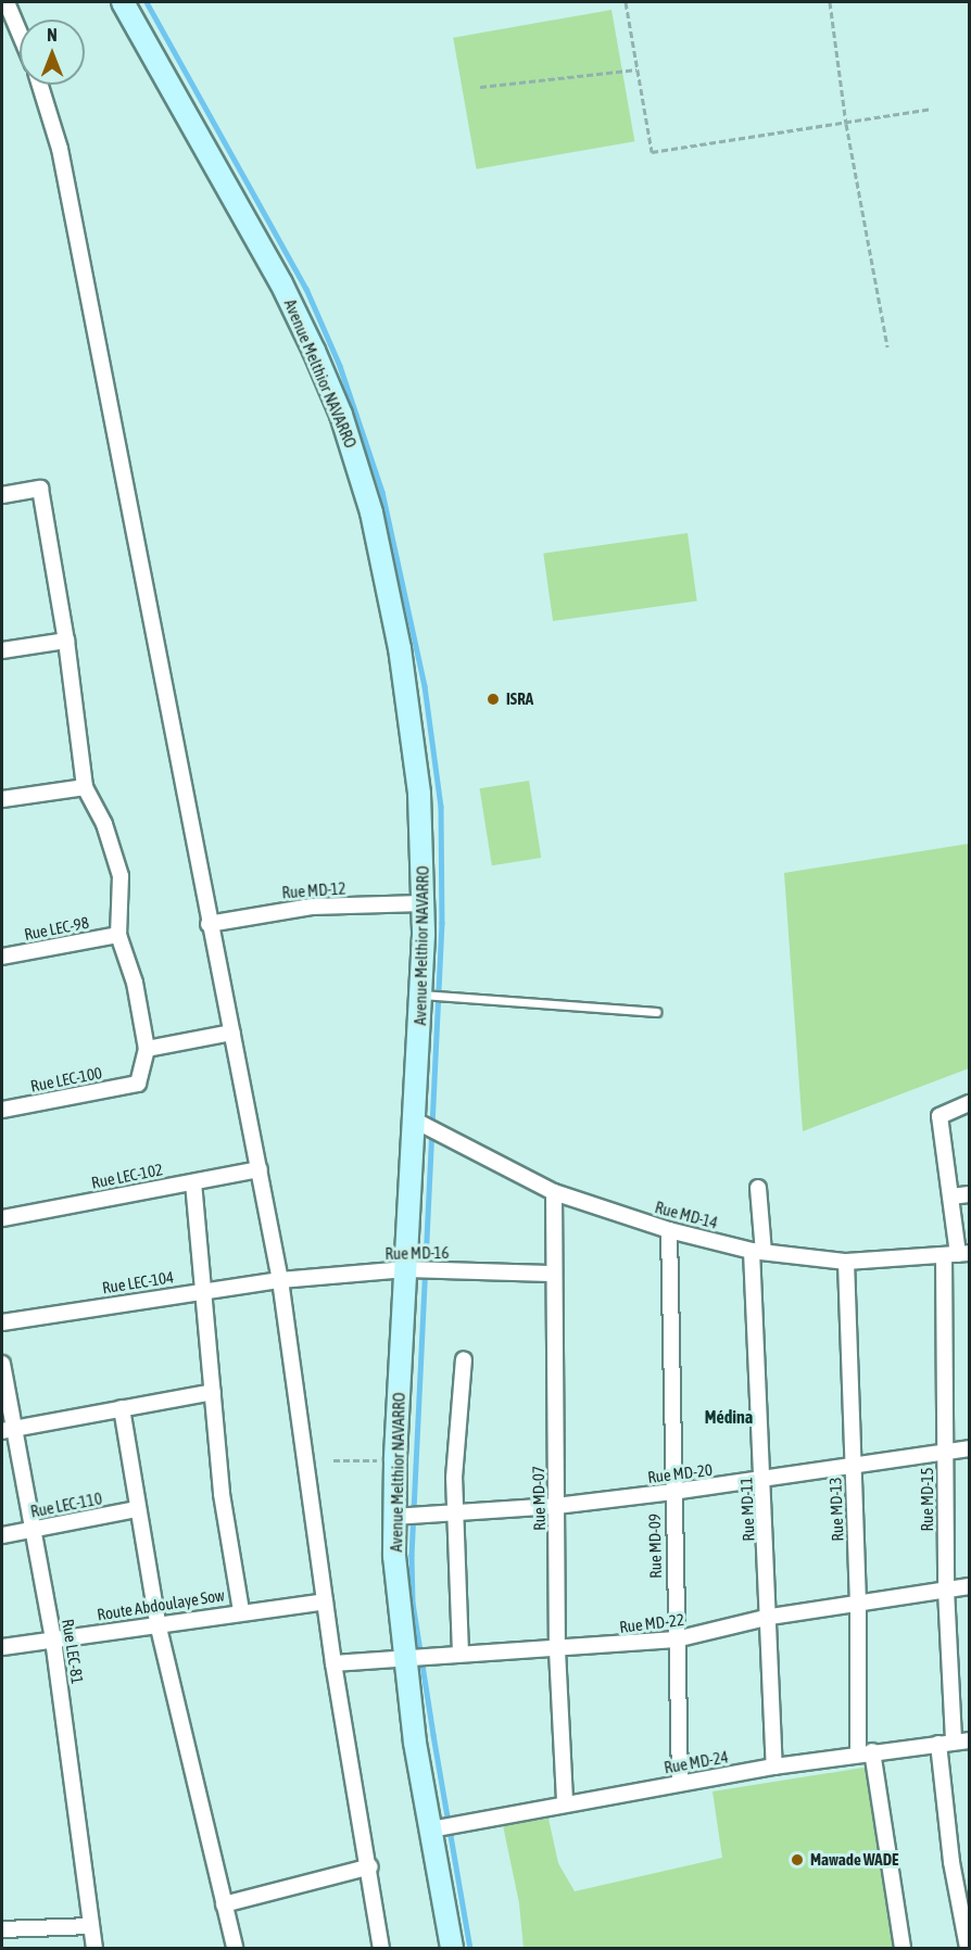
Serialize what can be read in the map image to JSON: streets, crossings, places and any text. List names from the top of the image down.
{
  "streets": {
    "street": [
      "Avenue Melthior NAVARRO",
      "Rue MD-12",
      "Rue LEC-98",
      "Rue LEC-100",
      "Rue LEC-102",
      "Rue MD-14",
      "Rue MD-16",
      "Rue LEC-104",
      "Rue MD-20",
      "Rue MD-07",
      "Rue MD-15",
      "Rue LEC-110",
      "Rue MD-11",
      "Rue MD-13",
      "Rue MD-09",
      "Route Abdoulaye Sow",
      "Rue MD-22",
      "Rue LEC-81",
      "Rue MD-24"
    ]
  },
  "crossings": [
    ["Avenue Melthior NAVARRO", "Rue MD-12"],
    ["Avenue Melthior NAVARRO", "Rue MD-14"],
    ["Avenue Melthior NAVARRO", "Rue MD-16"],
    ["Avenue Melthior NAVARRO", "Rue MD-20"],
    ["Avenue Melthior NAVARRO", "Rue MD-22"],
    ["Avenue Melthior NAVARRO", "Rue MD-24"],
    ["Rue MD-14", "Rue MD-07"],
    ["Rue MD-14", "Rue MD-15"],
    ["Rue MD-14", "Rue MD-11"],
    ["Rue MD-14", "Rue MD-13"],
    ["Rue MD-14", "Rue MD-09"],
    ["Rue MD-16", "Rue LEC-104"],
    ["Rue MD-16", "Rue MD-07"],
    ["Rue MD-20", "Rue MD-07"],
    ["Rue MD-20", "Rue MD-15"],
    ["Rue MD-20", "Rue MD-11"],
    ["Rue MD-20", "Rue MD-13"],
    ["Rue MD-20", "Rue MD-09"],
    ["Rue MD-07", "Rue MD-22"],
    ["Rue MD-07", "Rue MD-24"],
    ["Rue MD-15", "Rue MD-22"],
    ["Rue MD-15", "Rue MD-24"],
    ["Rue LEC-110", "Rue LEC-81"],
    ["Rue MD-11", "Rue MD-22"],
    ["Rue MD-11", "Rue MD-24"],
    ["Rue MD-13", "Rue MD-22"],
    ["Rue MD-13", "Rue MD-24"],
    ["Rue MD-09", "Rue MD-22"],
    ["Rue MD-09", "Rue MD-24"],
    ["Route Abdoulaye Sow", "Rue LEC-81"]
  ],
  "districts": ["Médina"],
  "places": ["ISRA", "Mawade WADE"],
  "north": "top"
}
